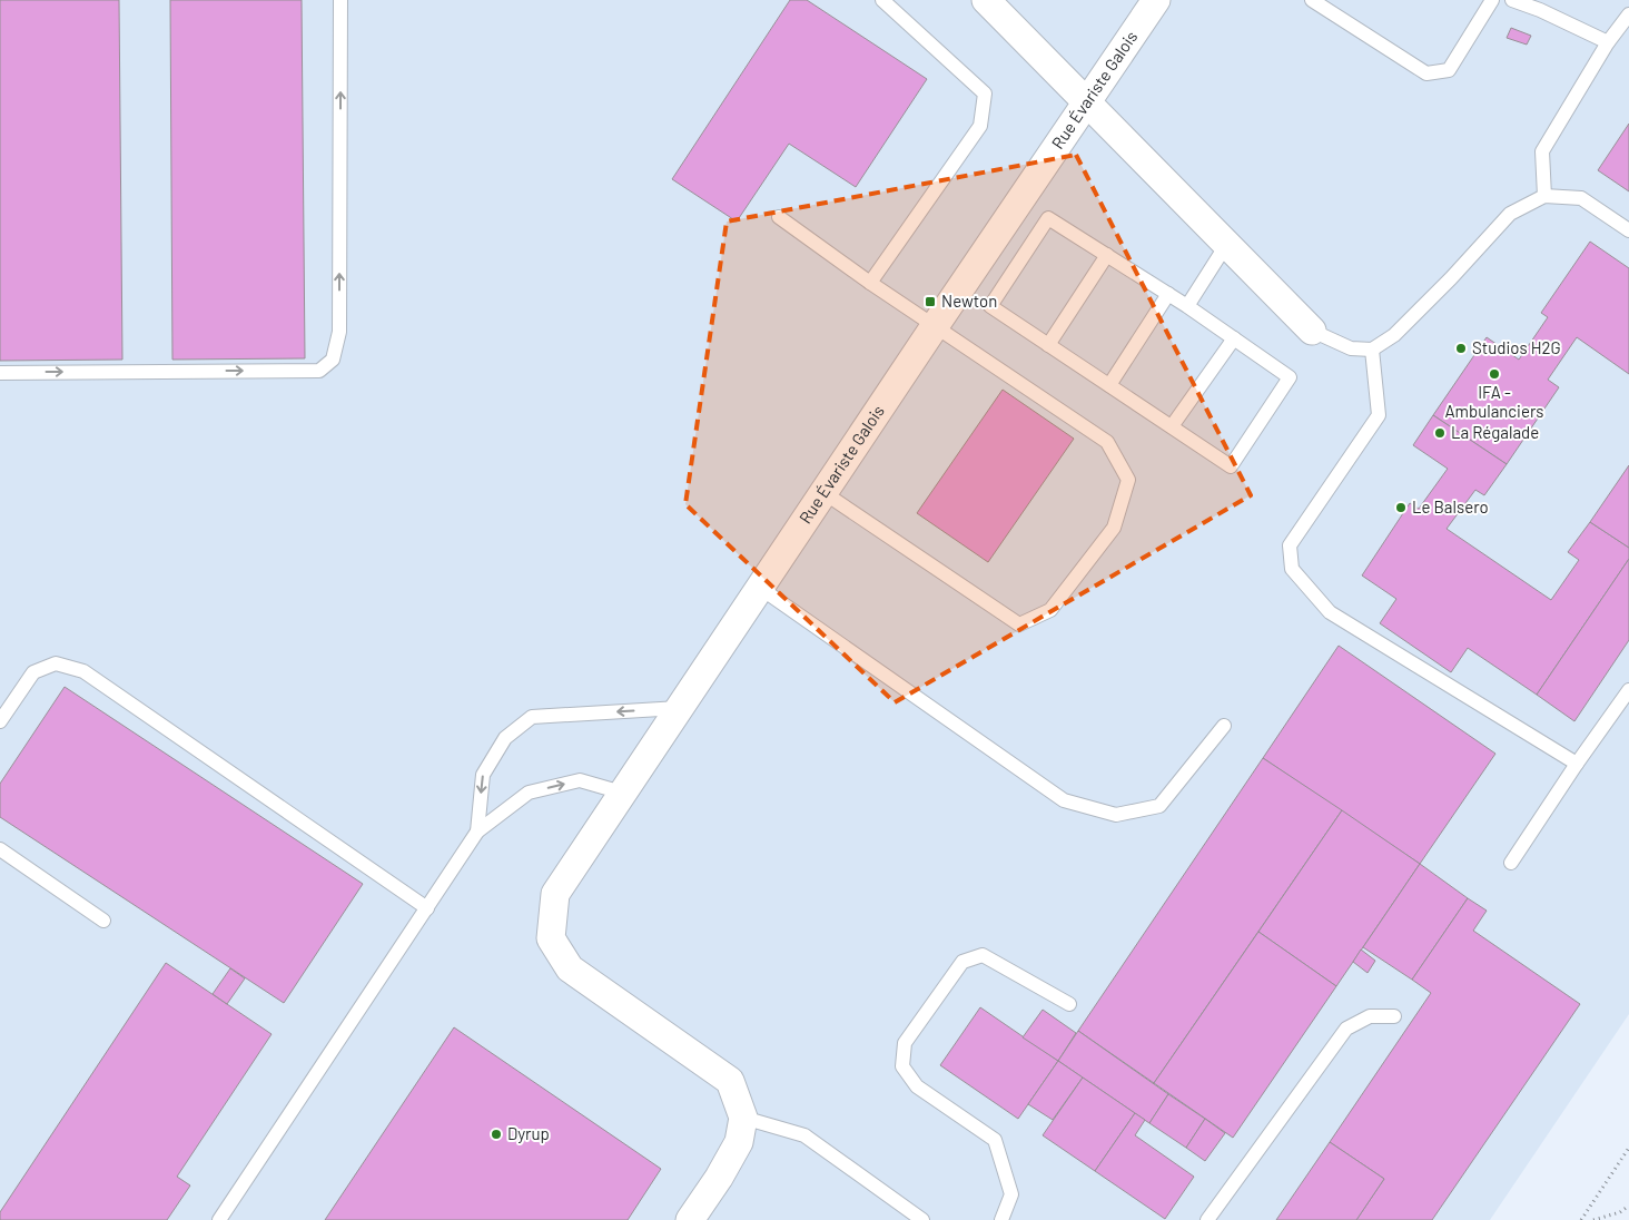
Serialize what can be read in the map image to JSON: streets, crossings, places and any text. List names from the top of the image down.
{
  "streets": {
    "street": ["Rue Évariste Galois"]
  },
  "places": {
    "transit": ["Newton"],
    "other": [
      "Studios H2G",
      "IFA - Ambulanciers",
      "La Régalade",
      "Le Balsero",
      "Dyrup"
    ]
  }
}
